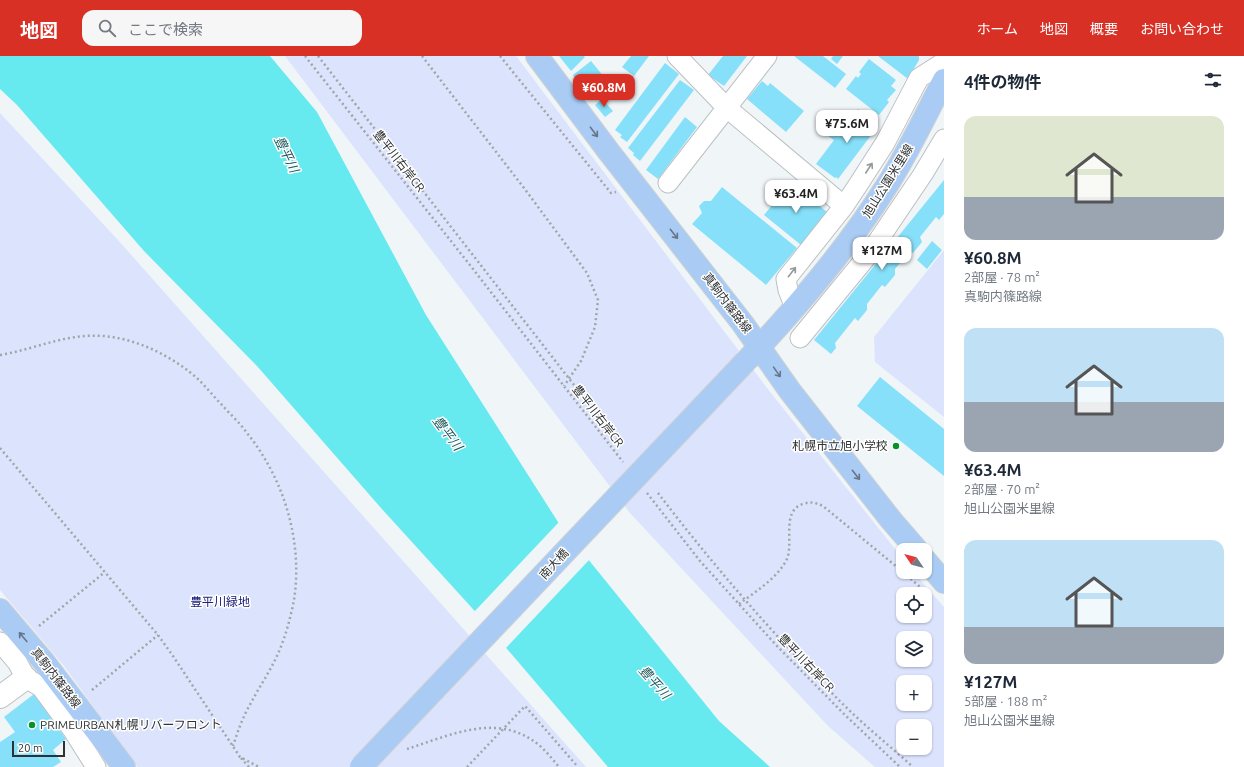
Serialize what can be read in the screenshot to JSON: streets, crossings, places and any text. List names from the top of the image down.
{
  "streets": {
    "main road": ["旭山公園米里線", "真駒内篠路線", "南大橋"],
    "path": ["豊平川右岸CR"]
  },
  "crossings": [
    ["旭山公園米里線", "真駒内篠路線"],
    ["旭山公園米里線", "南大橋"],
    ["真駒内篠路線", "南大橋"]
  ],
  "water": ["豊平川"],
  "parks": ["豊平川緑地"],
  "places": ["札幌市立旭小学校", "PRIMEURBAN札幌リバーフロント"],
  "scale_bar": "20 m",
  "north": "top left",
  "page": {
    "header": "地図",
    "search": "ここで検索",
    "nav": [
      "ホーム",
      "地図",
      "概要",
      "お問い合わせ"
    ],
    "heading": "4件の物件",
    "price": [
      "¥60.8M",
      "¥75.6M",
      "¥63.4M",
      "¥127M"
    ],
    "list": [
      {
        "name": "¥60.8M",
        "note": "2部屋 · 78 m² · 真駒内篠路線"
      },
      {
        "name": "¥63.4M",
        "note": "2部屋 · 70 m² · 旭山公園米里線"
      },
      {
        "name": "¥127M",
        "note": "5部屋 · 188 m² · 旭山公園米里線"
      }
    ],
    "map_buttons": ["+", "−"],
    "scale": "20 m"
  }
}
